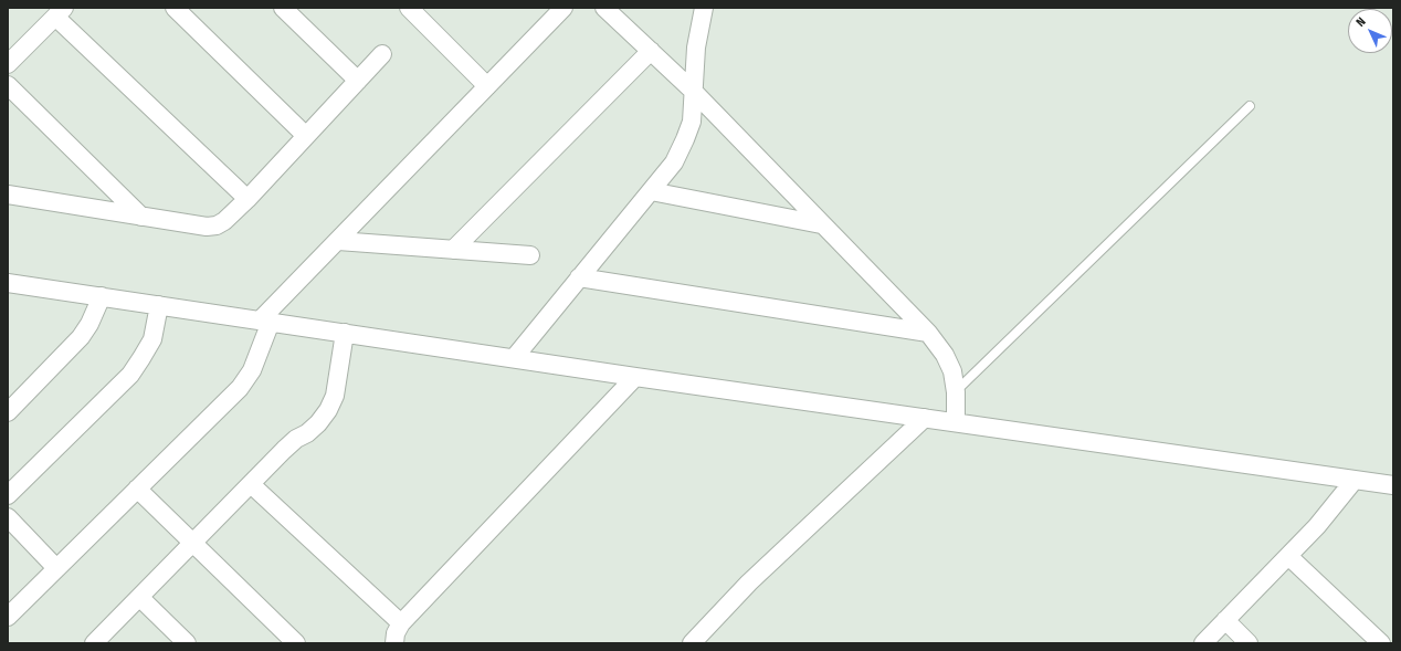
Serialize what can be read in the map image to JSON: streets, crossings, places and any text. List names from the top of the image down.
{
  "north": "top left"
}
